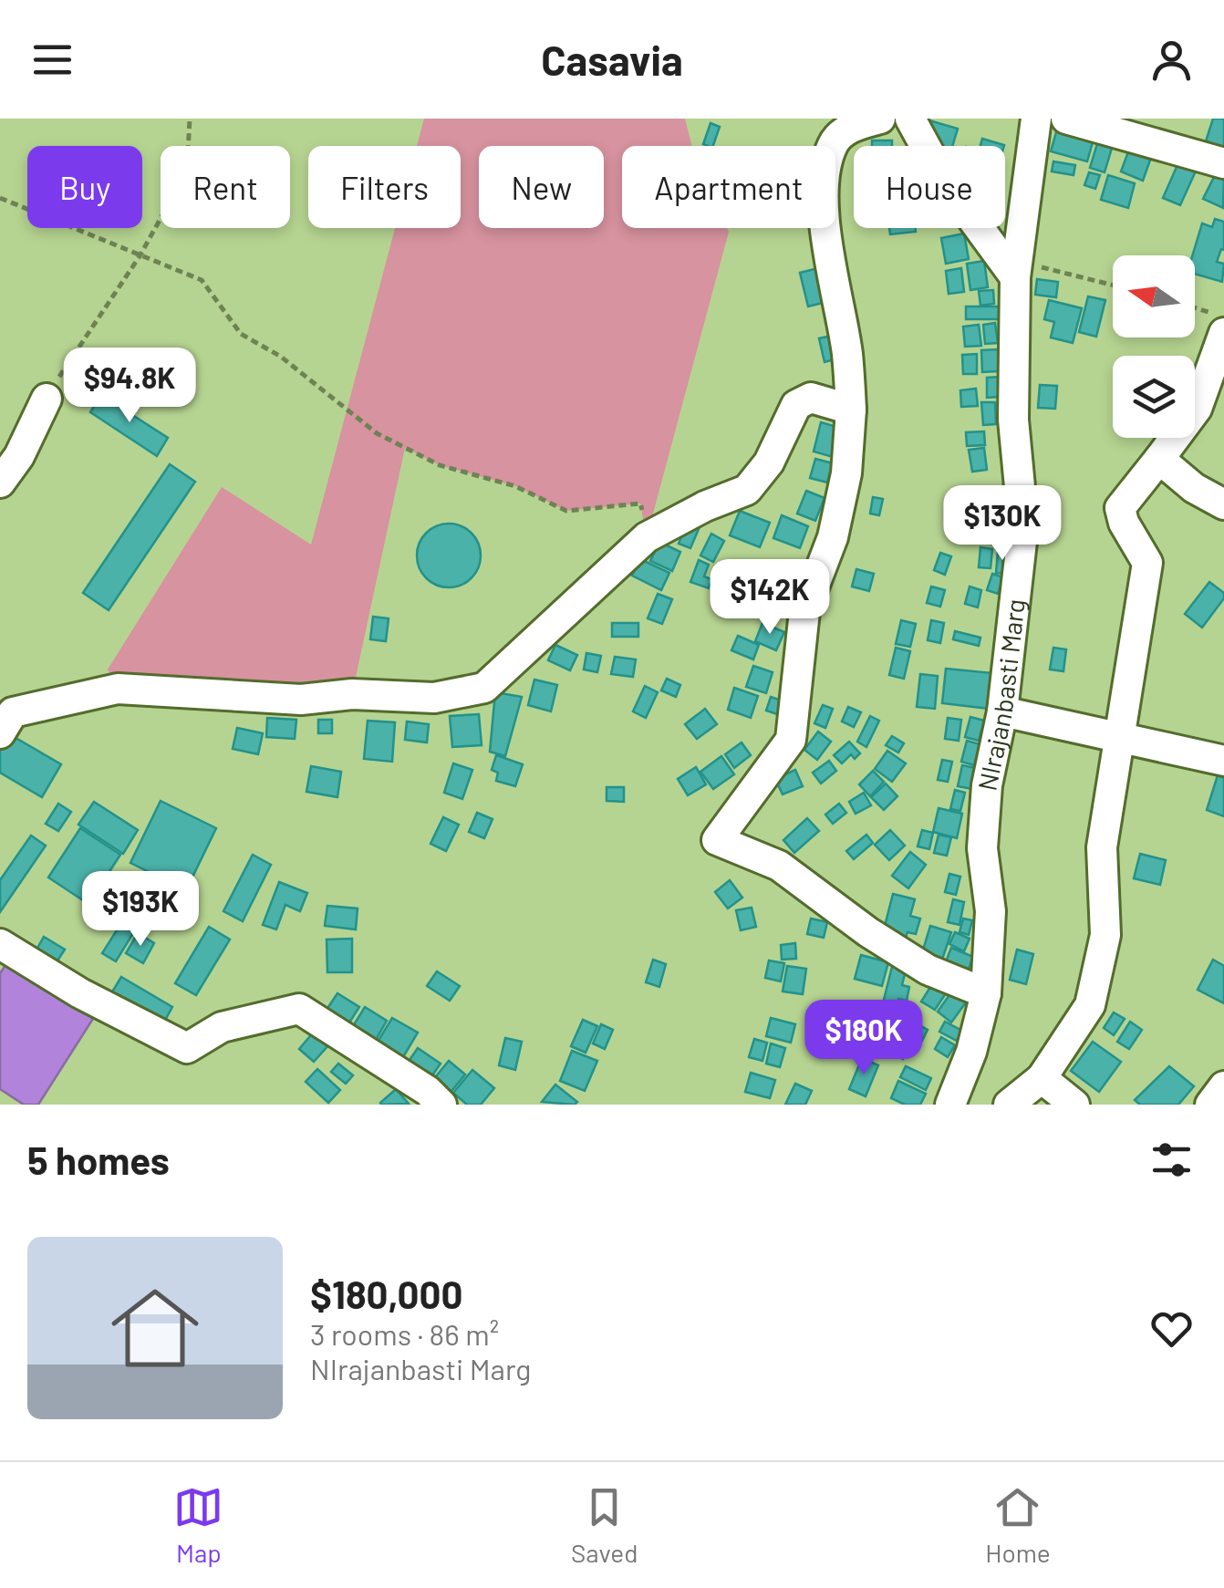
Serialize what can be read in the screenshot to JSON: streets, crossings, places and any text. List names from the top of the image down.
{
  "streets": {
    "street": ["NIrajanbasti Marg"]
  },
  "north": "left",
  "page": {
    "header": "Casavia",
    "chip": [
      "Buy",
      "Rent",
      "Filters",
      "New",
      "Apartment",
      "House"
    ],
    "price": [
      "$94.8K",
      "$130K",
      "$142K",
      "$193K",
      "$180K"
    ],
    "heading": "5 homes",
    "list": [
      {
        "name": "$180,000",
        "note": "3 rooms · 86 m² · NIrajanbasti Marg"
      }
    ],
    "tabs": ["Map", "Saved", "Home"]
  }
}
